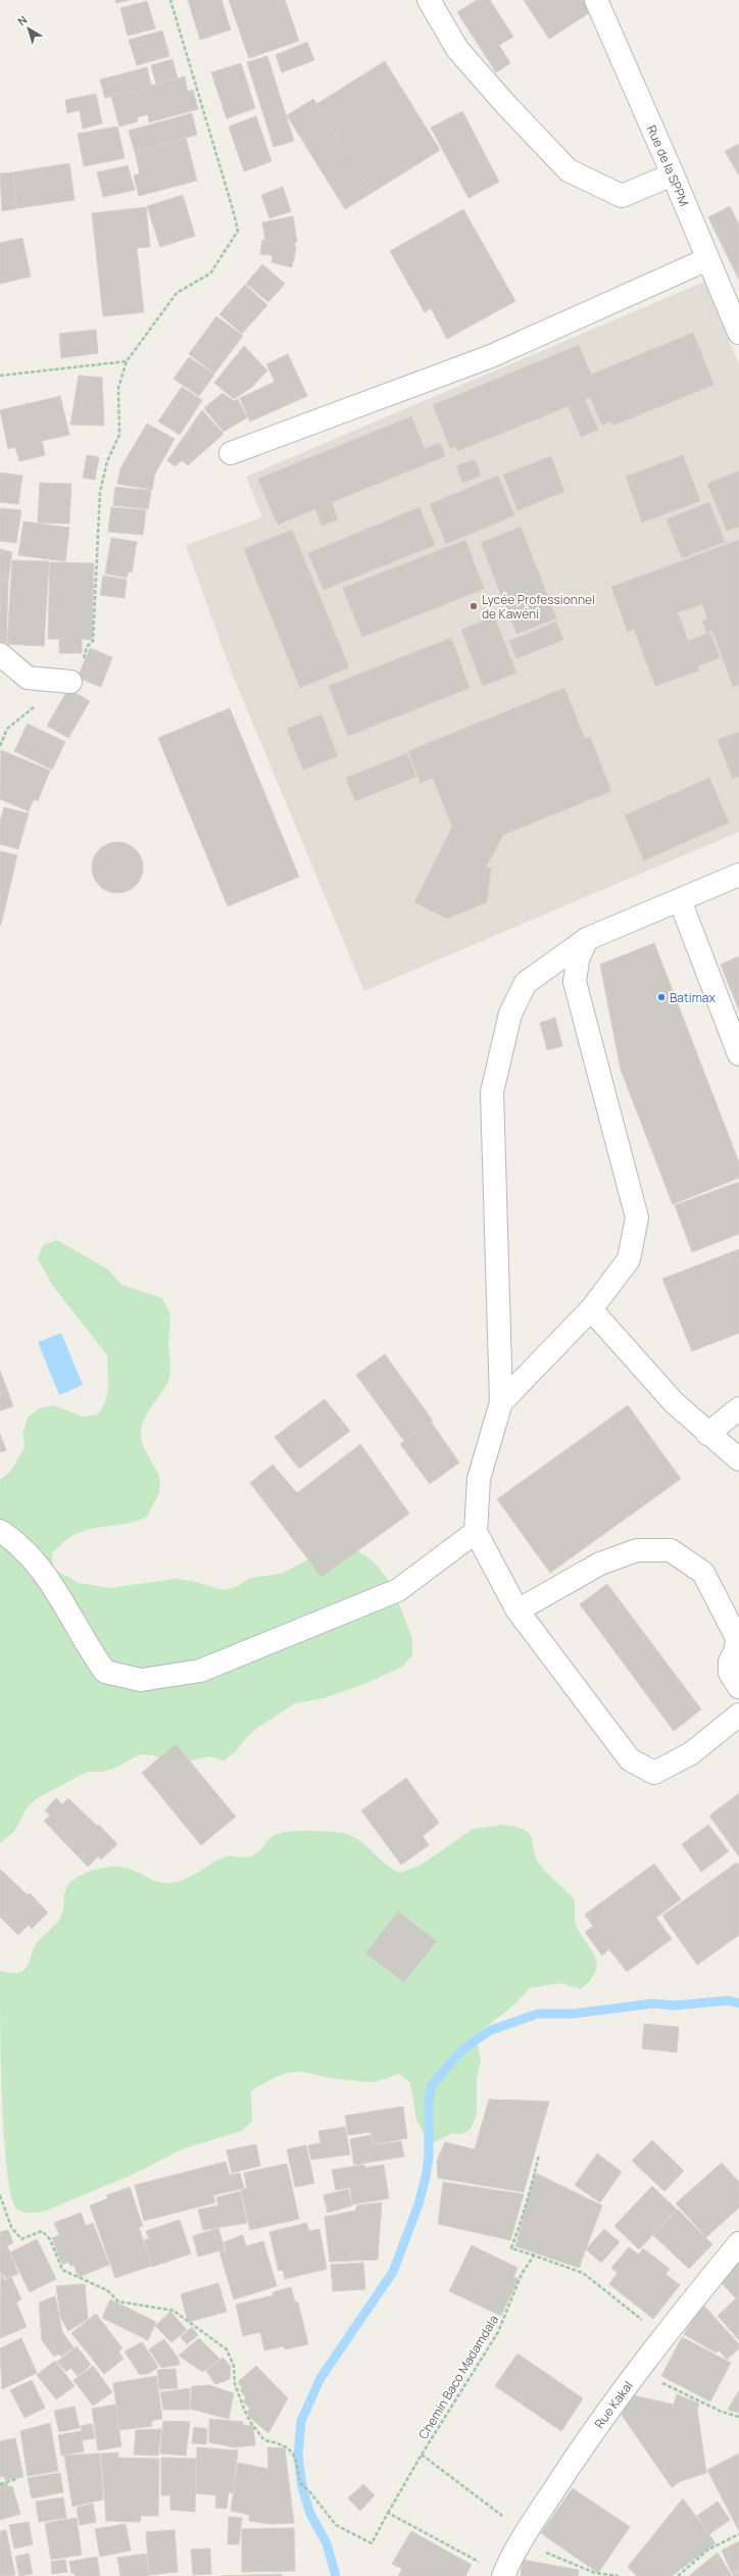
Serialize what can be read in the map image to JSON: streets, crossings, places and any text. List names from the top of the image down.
{
  "streets": {
    "street": ["Rue de la SPPM", "Rue Kakal"],
    "path": ["Chemin Baco Madamdala"]
  },
  "places": ["Lycée Professionnel de Kawéni", "Batimax"],
  "north": "top left"
}
